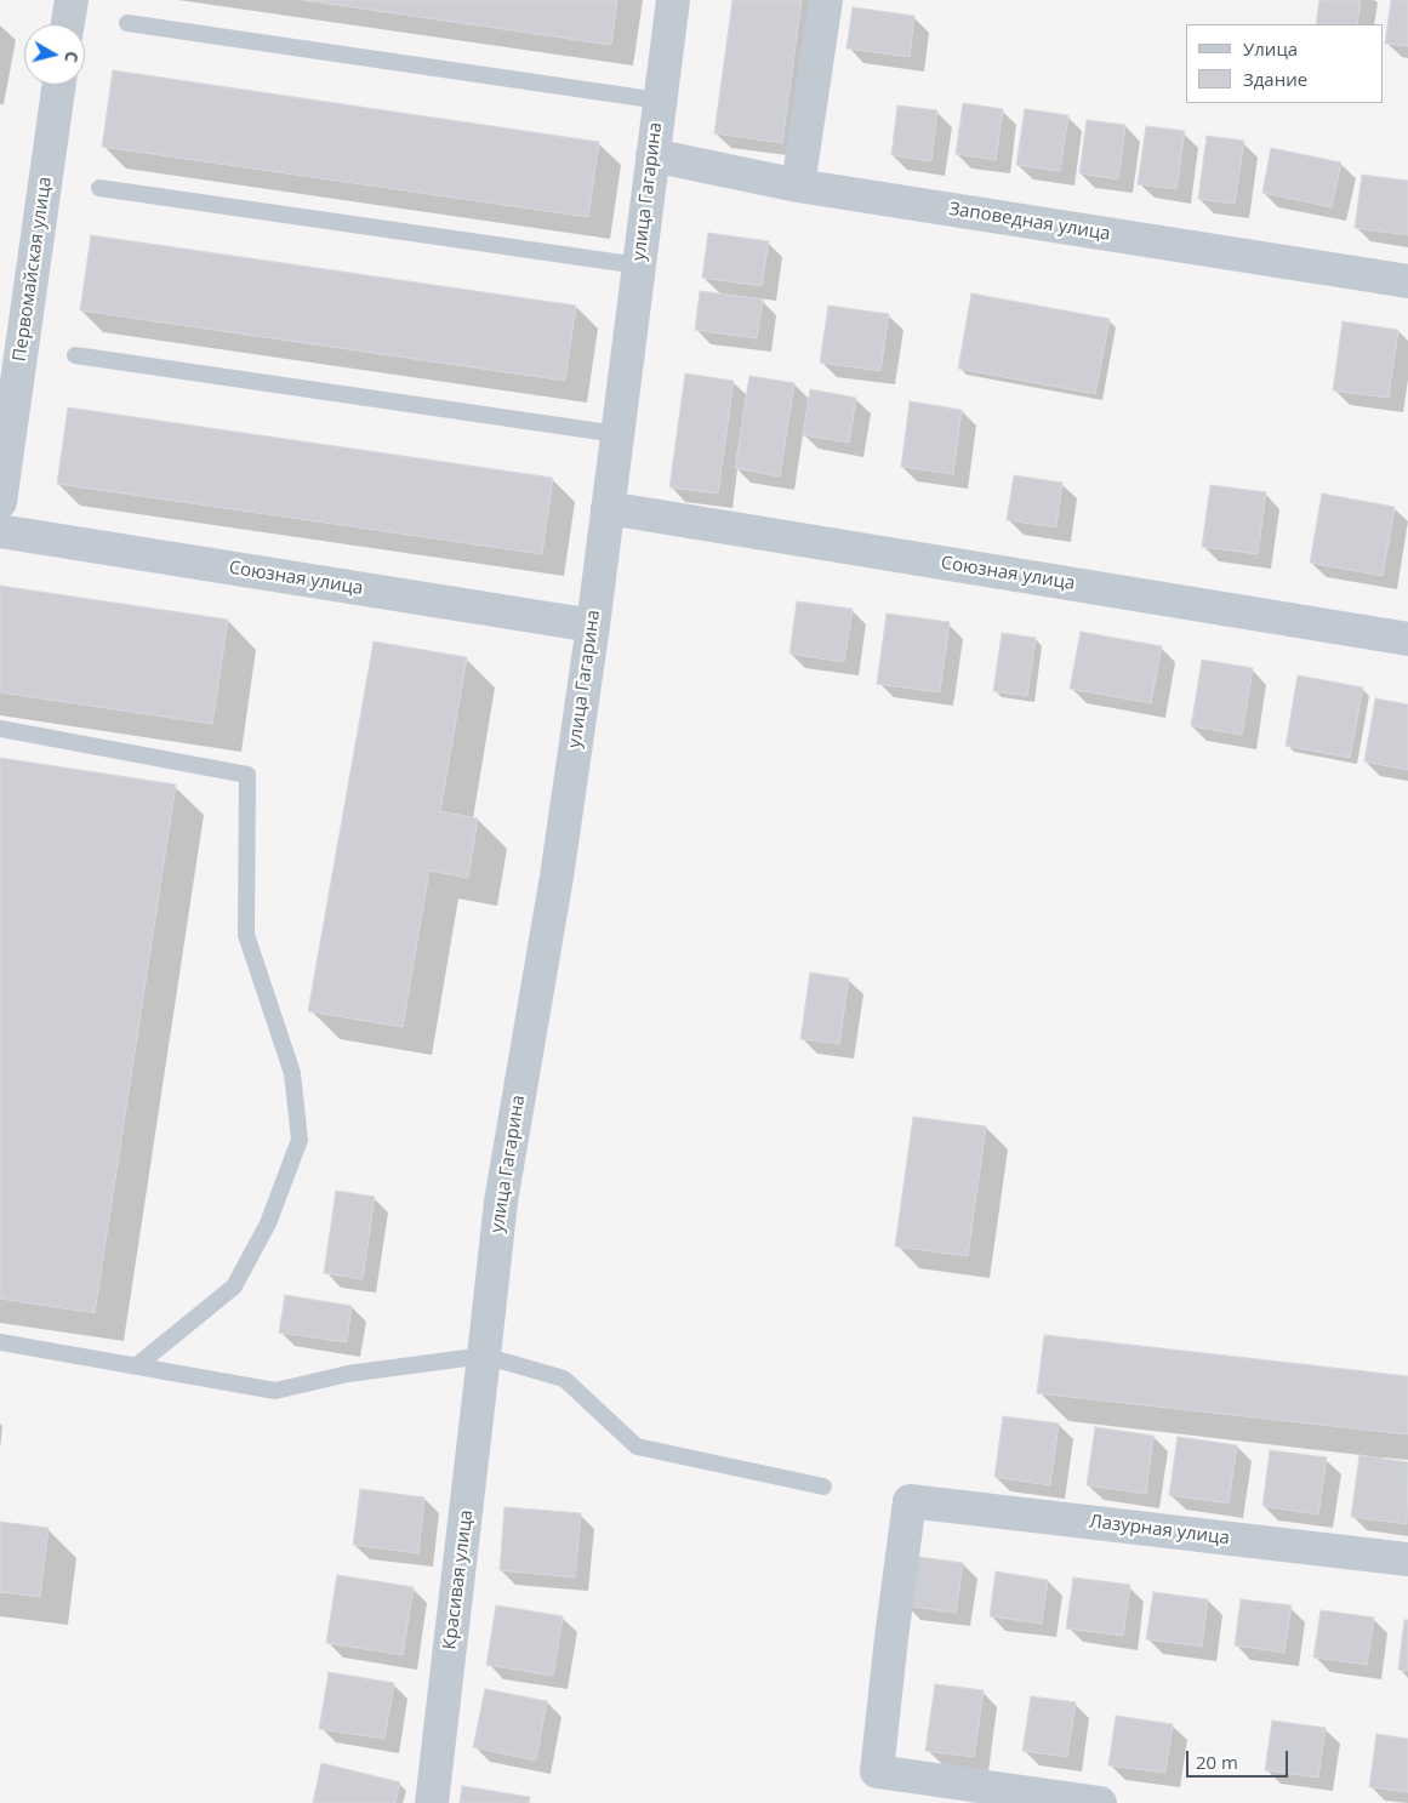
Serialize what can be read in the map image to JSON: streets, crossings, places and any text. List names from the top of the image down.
{
  "streets": {
    "street": [
      "улица Гагарина",
      "Заповедная улица",
      "Первомайская улица",
      "Союзная улица",
      "Лазурная улица",
      "Красивая улица"
    ]
  },
  "crossings": [
    ["улица Гагарина", "Заповедная улица"],
    ["улица Гагарина", "Союзная улица"],
    ["улица Гагарина", "Красивая улица"]
  ],
  "legend": ["Улица", "Здание"],
  "scale_bar": "20 m",
  "north": "right"
}
